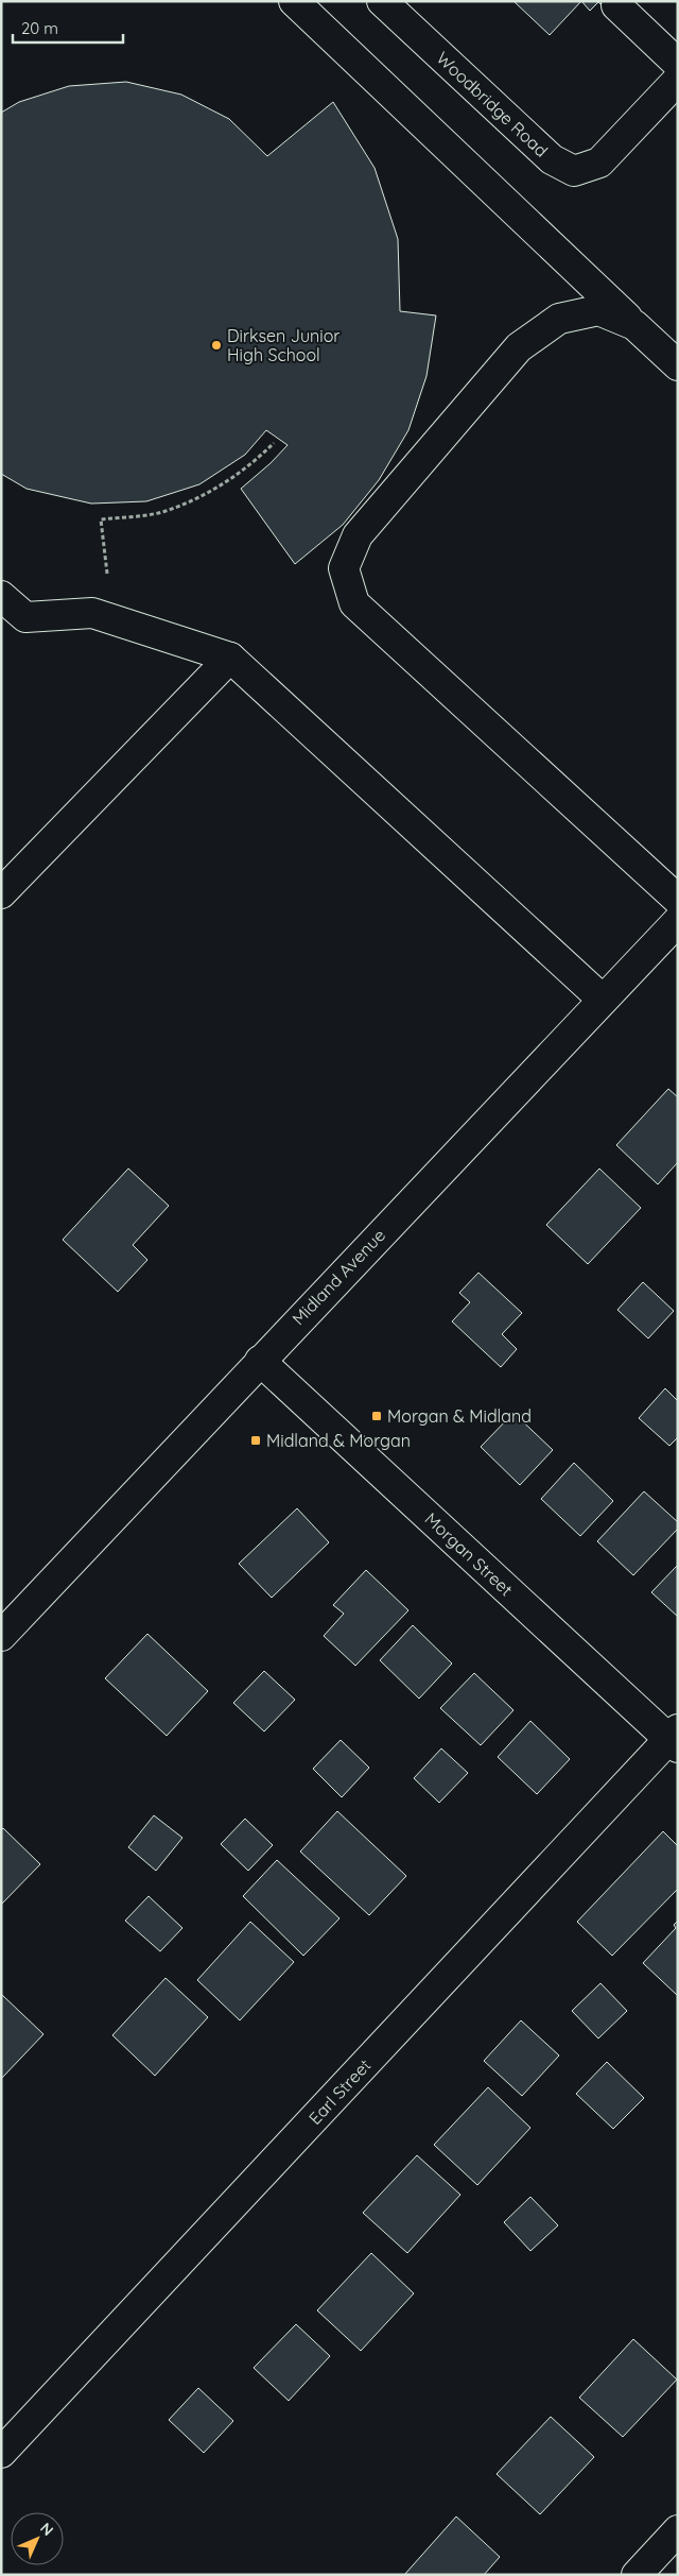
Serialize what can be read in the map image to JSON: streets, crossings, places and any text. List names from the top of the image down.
{
  "streets": {
    "street": [
      "Woodbridge Road",
      "Midland Avenue",
      "Morgan Street",
      "Earl Street"
    ]
  },
  "crossings": [
    ["Midland Avenue", "Morgan Street"],
    ["Morgan Street", "Earl Street"]
  ],
  "places": {
    "other": ["Dirksen Junior High School"],
    "transit": ["Morgan & Midland", "Midland & Morgan"]
  },
  "scale_bar": "20 m",
  "north": "top right"
}
